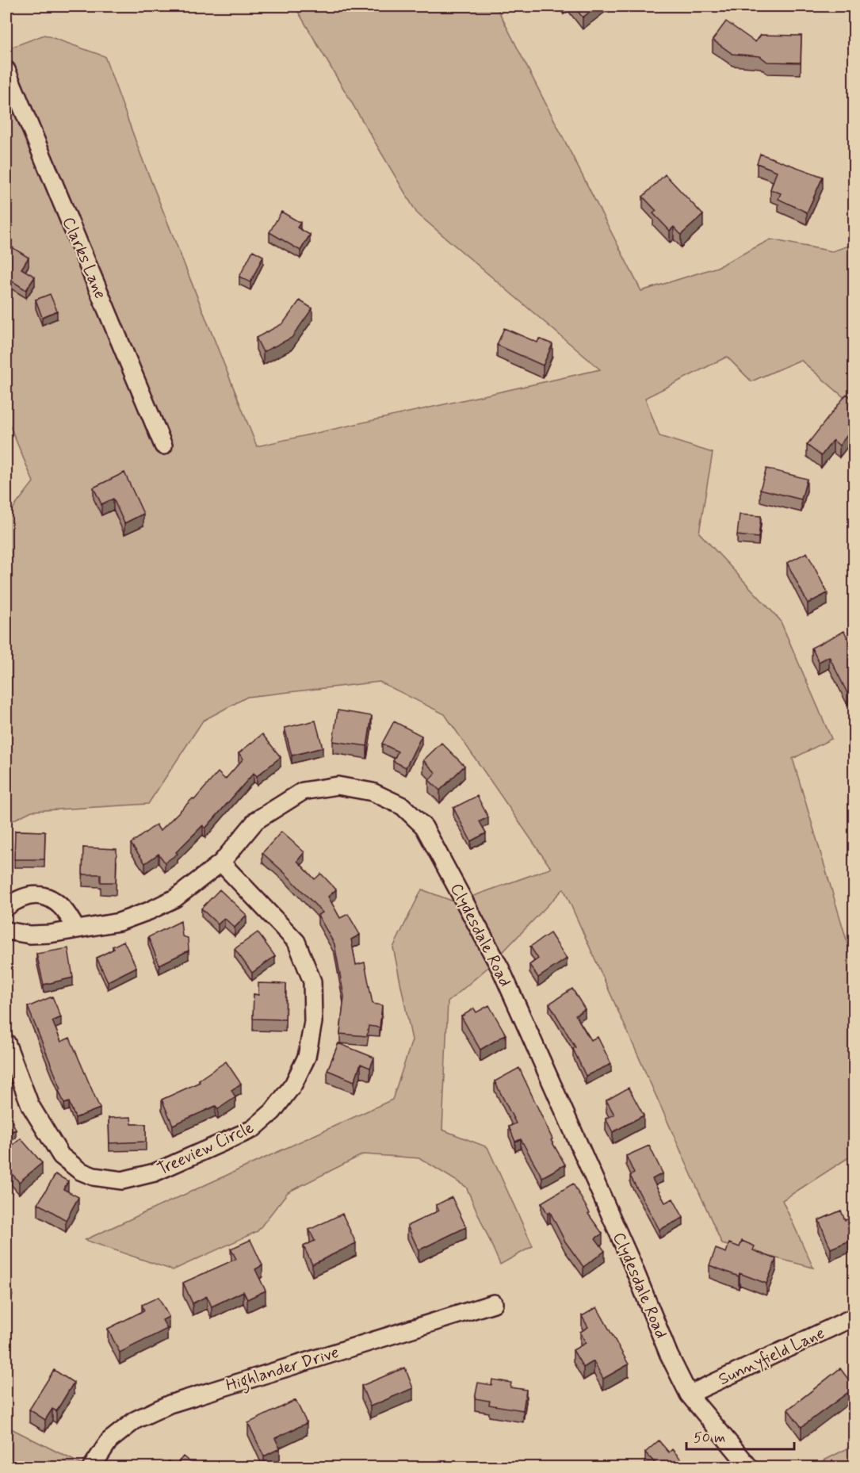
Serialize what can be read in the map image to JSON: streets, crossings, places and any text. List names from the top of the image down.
{
  "streets": {
    "street": [
      "Clarks Lane",
      "Clydesdale Road",
      "Treeview Circle",
      "Sunnyfield Lane",
      "Highlander Drive"
    ]
  },
  "crossings": [
    ["Clydesdale Road", "Treeview Circle"],
    ["Clydesdale Road", "Sunnyfield Lane"]
  ],
  "scale_bar": "50 m"
}
